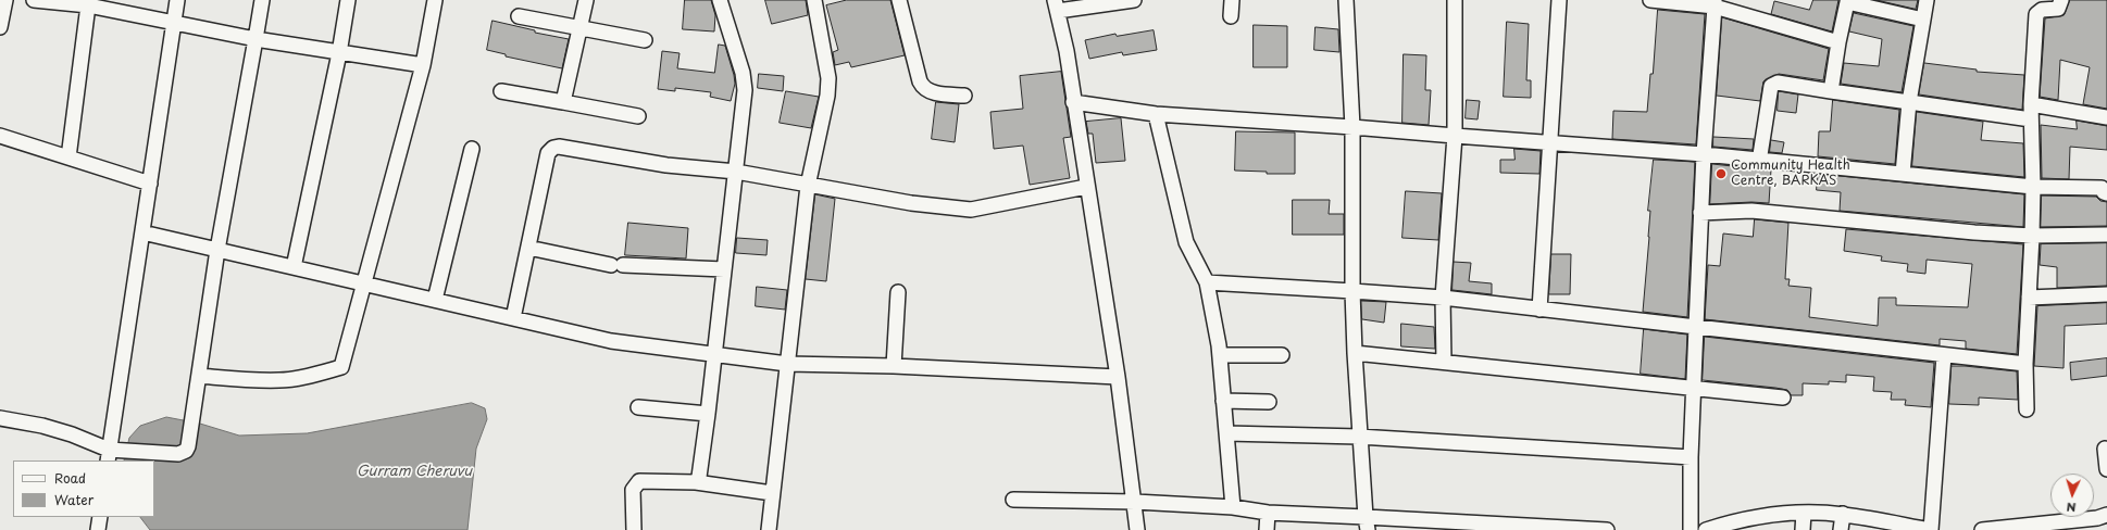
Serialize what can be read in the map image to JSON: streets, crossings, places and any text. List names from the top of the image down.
{
  "water": ["Gurram Cheruvu"],
  "places": ["Community Health Centre, BARKAS"],
  "legend": ["Road", "Water"],
  "north": "bottom"
}
